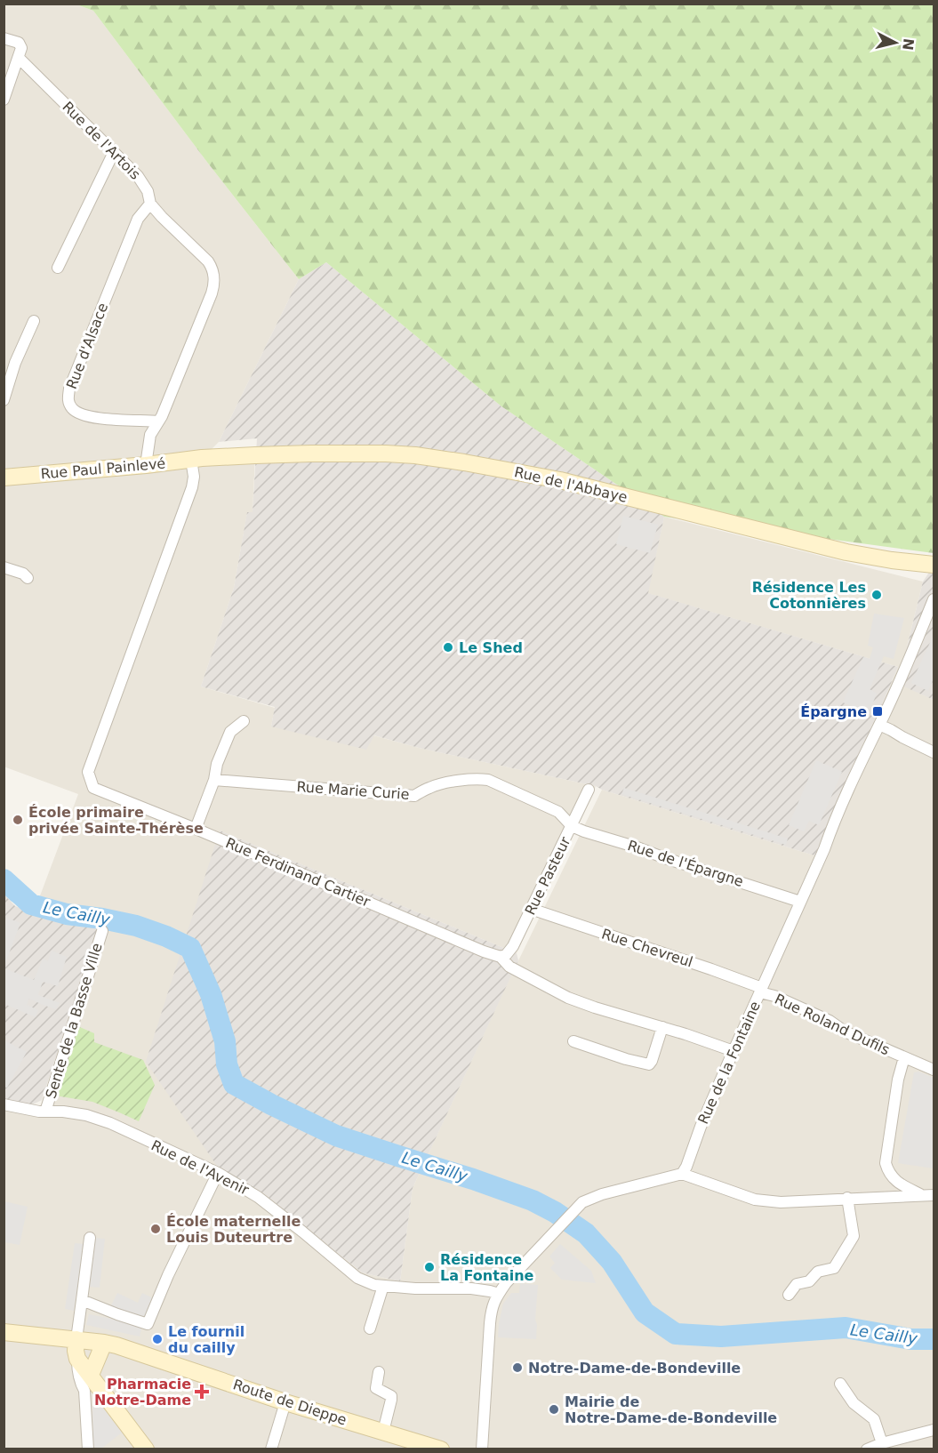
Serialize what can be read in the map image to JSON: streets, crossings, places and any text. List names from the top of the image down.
{
  "streets": {
    "street": [
      "Rue de l'Artois",
      "Rue d'Alsace",
      "Rue Paul Painlevé",
      "Rue de l'Abbaye",
      "Rue Marie Curie",
      "Rue de l'Épargne",
      "Rue Ferdinand Cartier",
      "Rue Pasteur",
      "Rue Chevreul",
      "Sente de la Basse Ville",
      "Rue Roland Dufils",
      "Rue de la Fontaine",
      "Rue de l'Avenir",
      "Route de Dieppe"
    ]
  },
  "crossings": [
    ["Rue de l'Artois", "Rue d'Alsace"],
    ["Rue Paul Painlevé", "Rue de l'Abbaye"],
    ["Rue Paul Painlevé", "Rue Ferdinand Cartier"],
    ["Rue de l'Abbaye", "Rue Ferdinand Cartier"],
    ["Rue Marie Curie", "Rue de l'Épargne"],
    ["Rue Marie Curie", "Rue Pasteur"],
    ["Rue de l'Épargne", "Rue Pasteur"],
    ["Rue de l'Épargne", "Rue de la Fontaine"],
    ["Rue Ferdinand Cartier", "Rue Pasteur"],
    ["Rue Ferdinand Cartier", "Rue de la Fontaine"],
    ["Rue Pasteur", "Rue Chevreul"],
    ["Rue Chevreul", "Rue Roland Dufils"],
    ["Rue Chevreul", "Rue de la Fontaine"],
    ["Sente de la Basse Ville", "Rue de l'Avenir"],
    ["Rue Roland Dufils", "Rue de la Fontaine"]
  ],
  "water": ["Le Cailly"],
  "places": {
    "other": [
      "Résidence Les Cotonnières",
      "Le Shed",
      "École primaire privée Sainte-Thérèse",
      "École maternelle Louis Duteurtre",
      "Résidence La Fontaine",
      "Le fournil du cailly",
      "Notre-Dame-de-Bondeville",
      "Mairie de Notre-Dame-de-Bondeville"
    ],
    "transit": ["Épargne"],
    "health": ["Pharmacie Notre-Dame"]
  },
  "north": "right"
}
